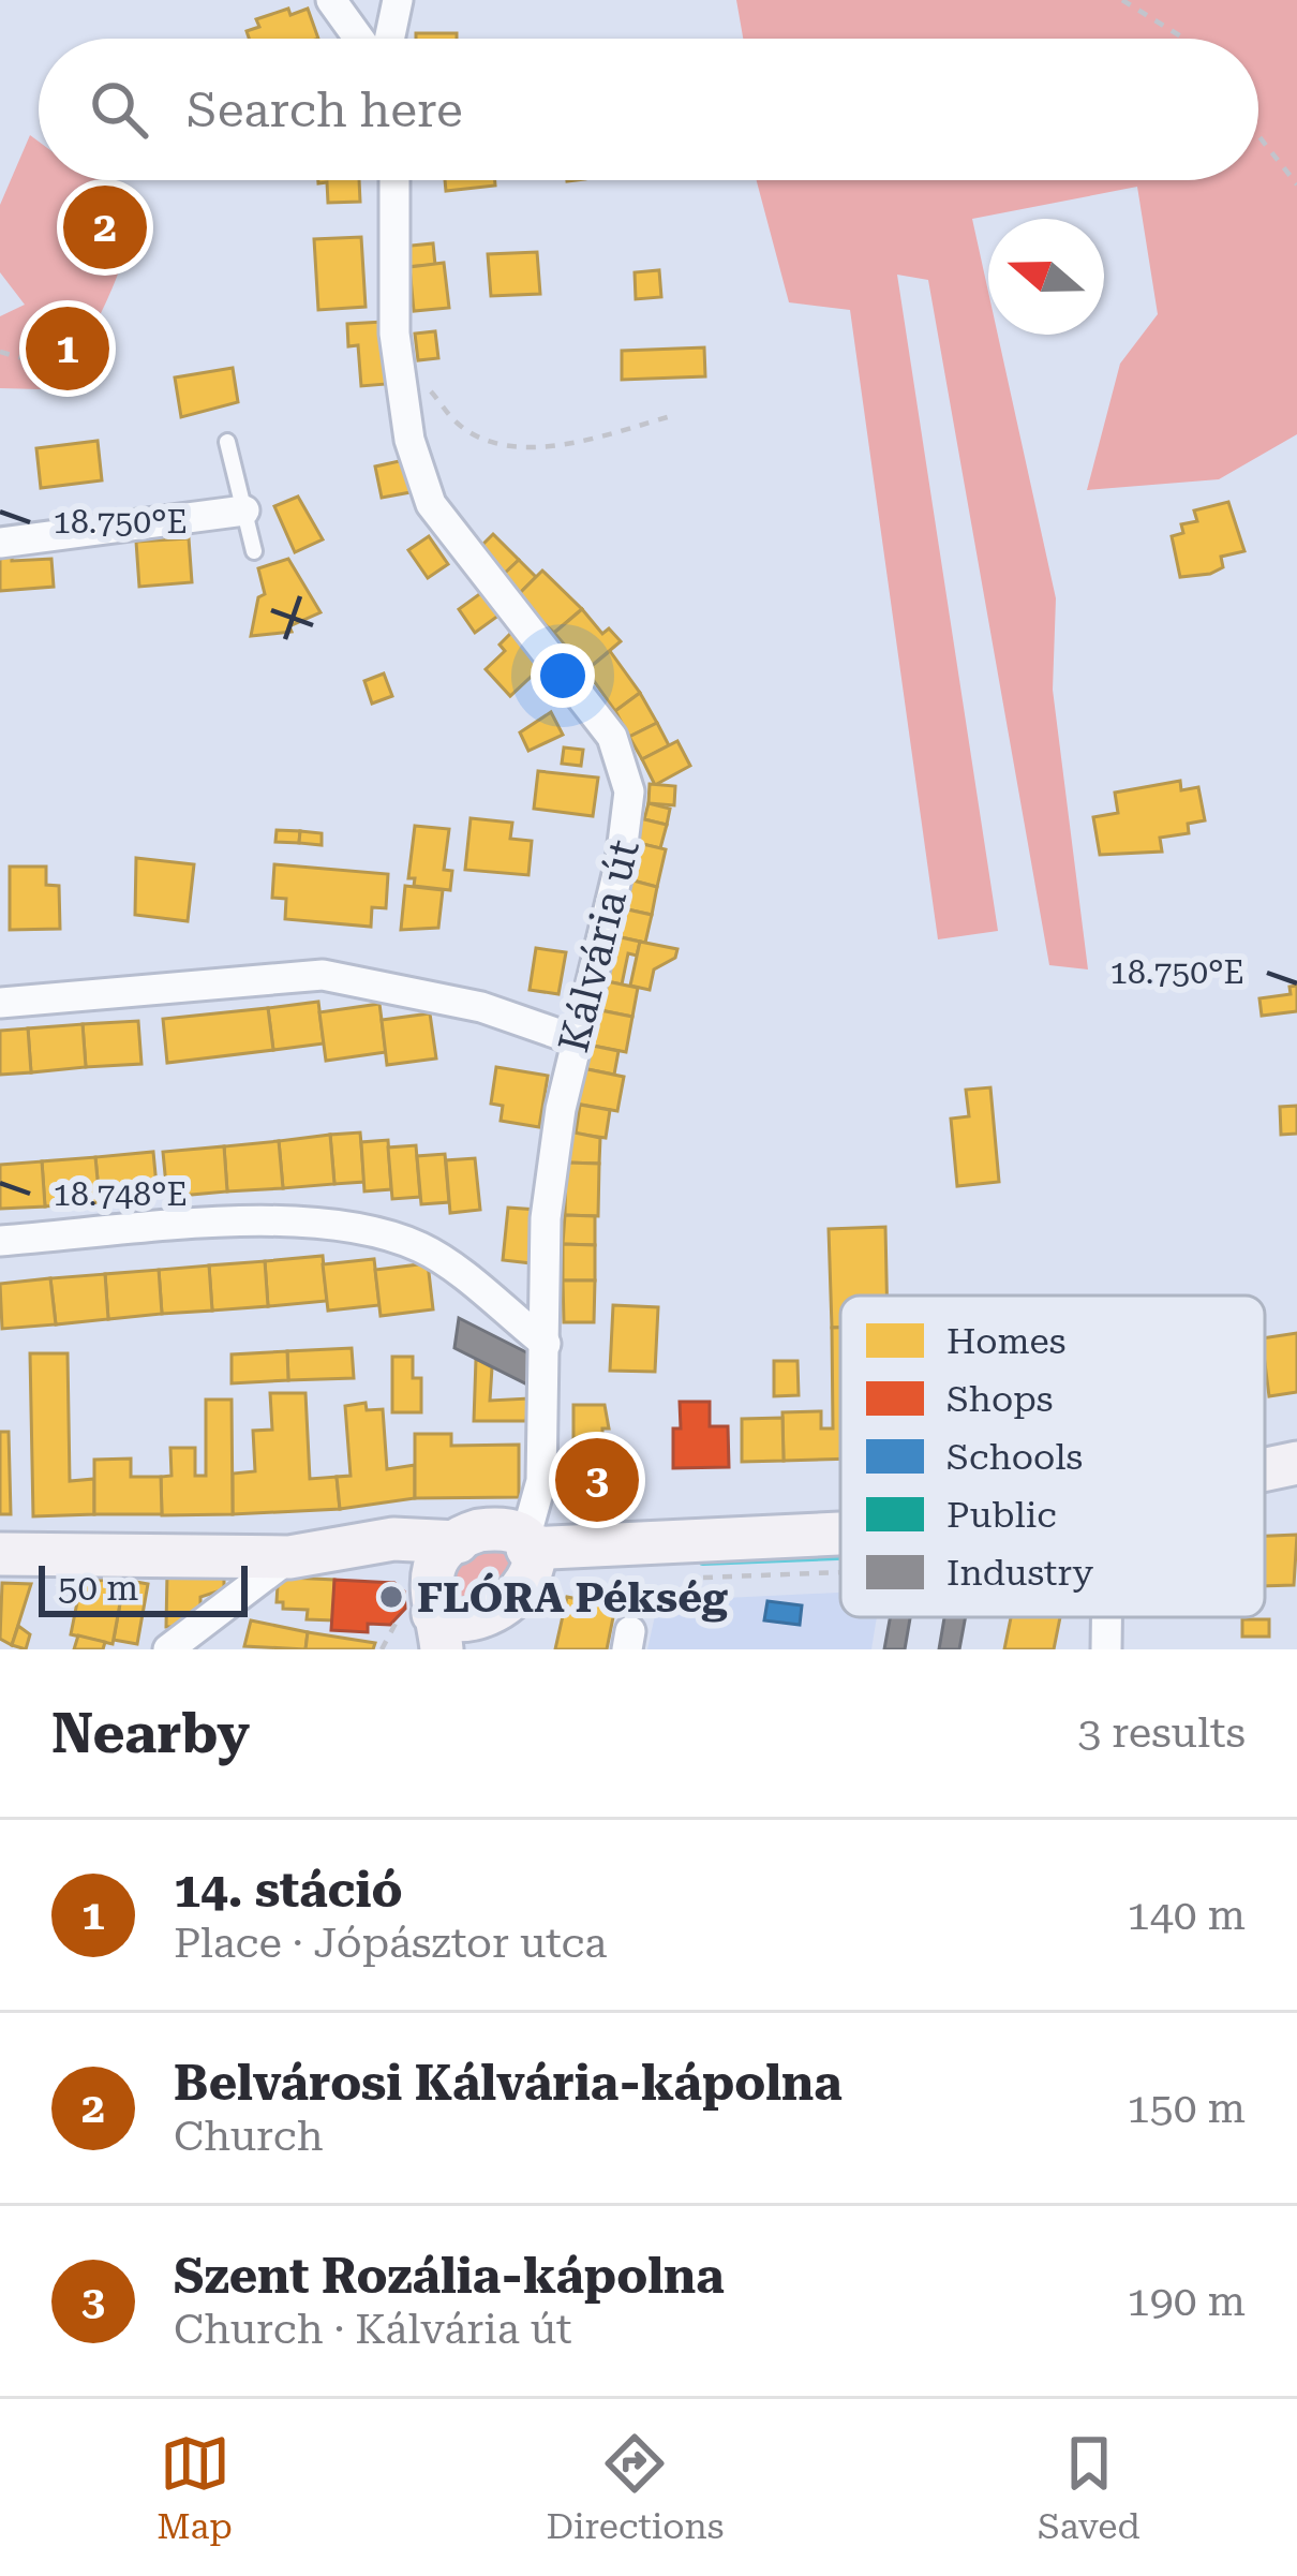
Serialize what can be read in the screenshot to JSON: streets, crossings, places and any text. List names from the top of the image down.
{
  "streets": {
    "street": ["Kálvária út"]
  },
  "places": ["FLÓRA Pékség"],
  "legend": [
    "Homes",
    "Shops",
    "Schools",
    "Public",
    "Industry"
  ],
  "scale_bar": "50 m",
  "north": "left",
  "page": {
    "search": "Search here",
    "pins": ["2", "1", "3"],
    "scale": "50 m",
    "heading": ["Nearby", "3 results"],
    "list": [
      {
        "mark": "1",
        "name": "14. stáció",
        "note": "Place · Jópásztor utca",
        "value": "140 m"
      },
      {
        "mark": "2",
        "name": "Belvárosi Kálvária-kápolna",
        "note": "Church",
        "value": "150 m"
      },
      {
        "mark": "3",
        "name": "Szent Rozália-kápolna",
        "note": "Church · Kálvária út",
        "value": "190 m"
      }
    ],
    "nav": ["Map", "Directions", "Saved"]
  },
  "coordinates": ["18.750°E", "18.748°E"]
}
